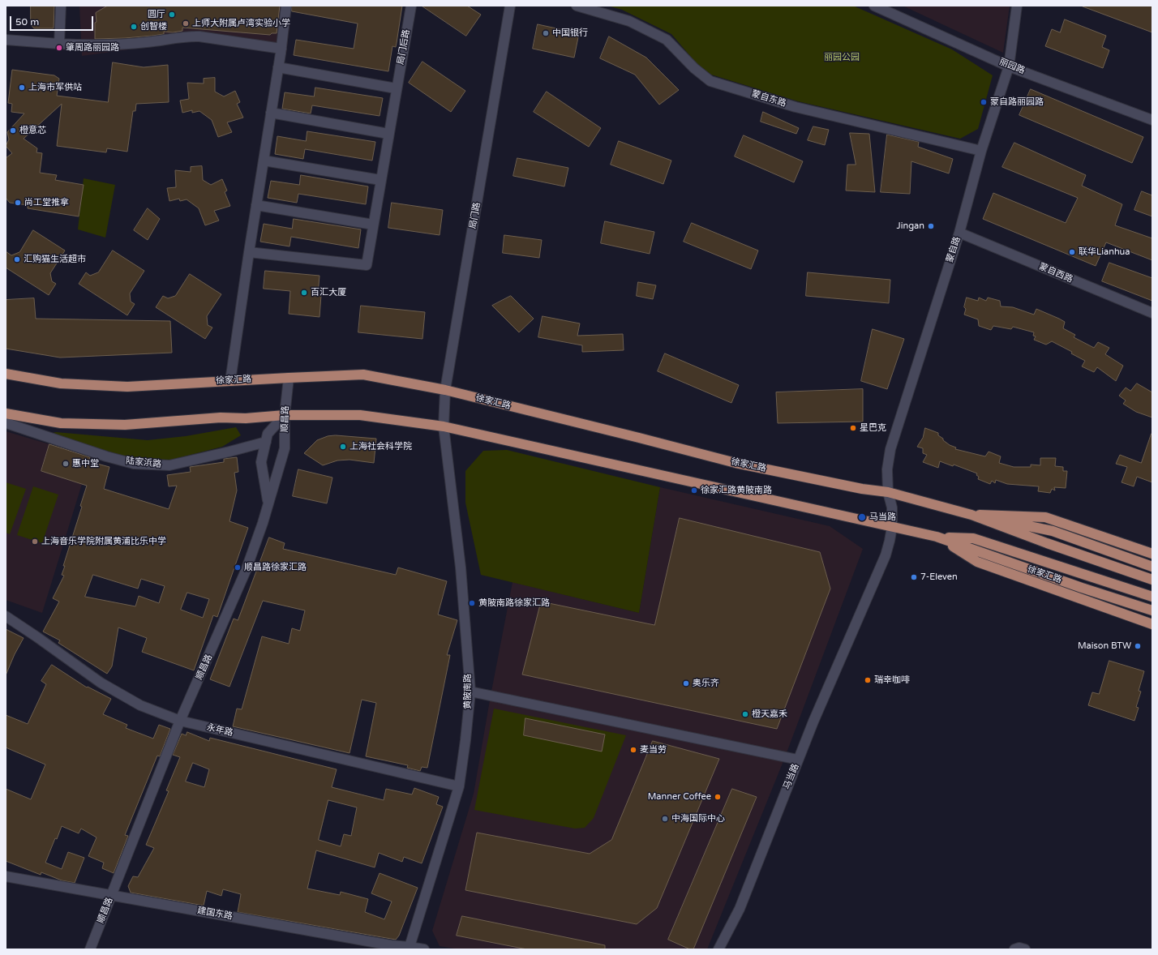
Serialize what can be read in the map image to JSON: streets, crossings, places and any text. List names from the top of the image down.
{
  "streets": {
    "main road": ["徐家汇路"],
    "street": [
      "局门后路",
      "丽园路",
      "蒙自东路",
      "局门路",
      "蒙自路",
      "蒙自西路",
      "顺昌路",
      "陆家浜路",
      "黄陂南路",
      "永年路",
      "马当路",
      "建国东路"
    ]
  },
  "crossings": [
    ["丽园路", "蒙自路"],
    ["蒙自东路", "蒙自路"],
    ["局门路", "徐家汇路"],
    ["局门路", "黄陂南路"],
    ["蒙自路", "蒙自西路"],
    ["蒙自路", "徐家汇路"],
    ["蒙自路", "马当路"],
    ["徐家汇路", "顺昌路"],
    ["徐家汇路", "黄陂南路"],
    ["徐家汇路", "马当路"],
    ["顺昌路", "永年路"],
    ["顺昌路", "建国东路"],
    ["黄陂南路", "永年路"],
    ["黄陂南路", "建国东路"]
  ],
  "parks": ["丽园公园"],
  "places": [
    "圆厅",
    "上师大附属卢湾实验小学",
    "创智楼",
    "中国银行",
    "肇周路丽园路",
    "上海市军供站",
    "蒙自路丽园路",
    "橙意芯",
    "尚工堂推拿",
    "Jingan",
    "联华Lianhua",
    "汇购猫生活超市",
    "百汇大厦",
    "星巴克",
    "上海社会科学院",
    "惠中堂",
    "徐家汇路黄陂南路",
    "马当路",
    "上海音乐学院附属黄浦比乐中学",
    "顺昌路徐家汇路",
    "7-Eleven",
    "黄陂南路徐家汇路",
    "Maison BTW",
    "瑞幸咖啡",
    "奥乐齐",
    "橙天嘉禾",
    "麦当劳",
    "Manner Coffee",
    "中海国际中心"
  ],
  "scale_bar": "50 m"
}
